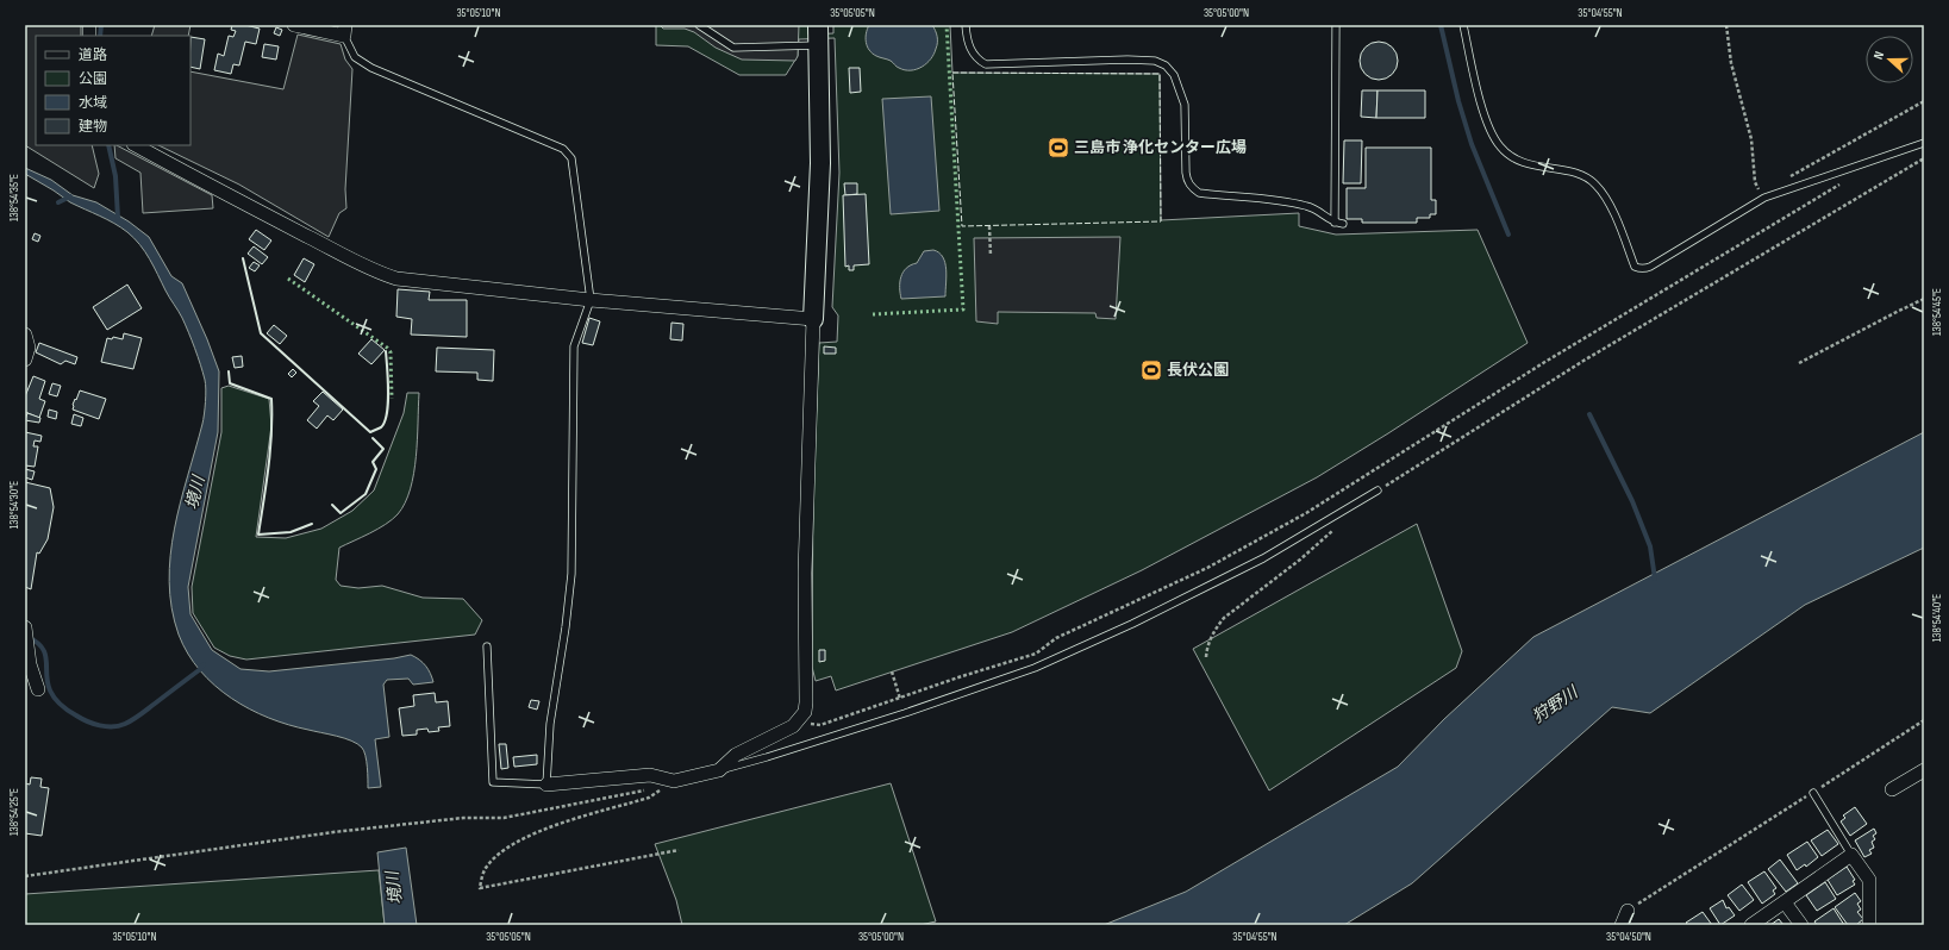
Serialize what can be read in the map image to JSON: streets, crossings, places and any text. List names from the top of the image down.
{
  "water": ["境川", "狩野川"],
  "places": {
    "sports": ["三島市 浄化センター広場", "長伏公園"]
  },
  "legend": [
    "道路",
    "公園",
    "水域",
    "建物"
  ],
  "north": "left",
  "coordinates": [
    "35°05'10\"N",
    "35°05'05\"N",
    "35°05'00\"N",
    "35°04'55\"N",
    "138°54'35\"E",
    "138°54'45\"E",
    "138°54'30\"E",
    "138°54'40\"E",
    "138°54'25\"E",
    "35°04'50\"N"
  ]
}
